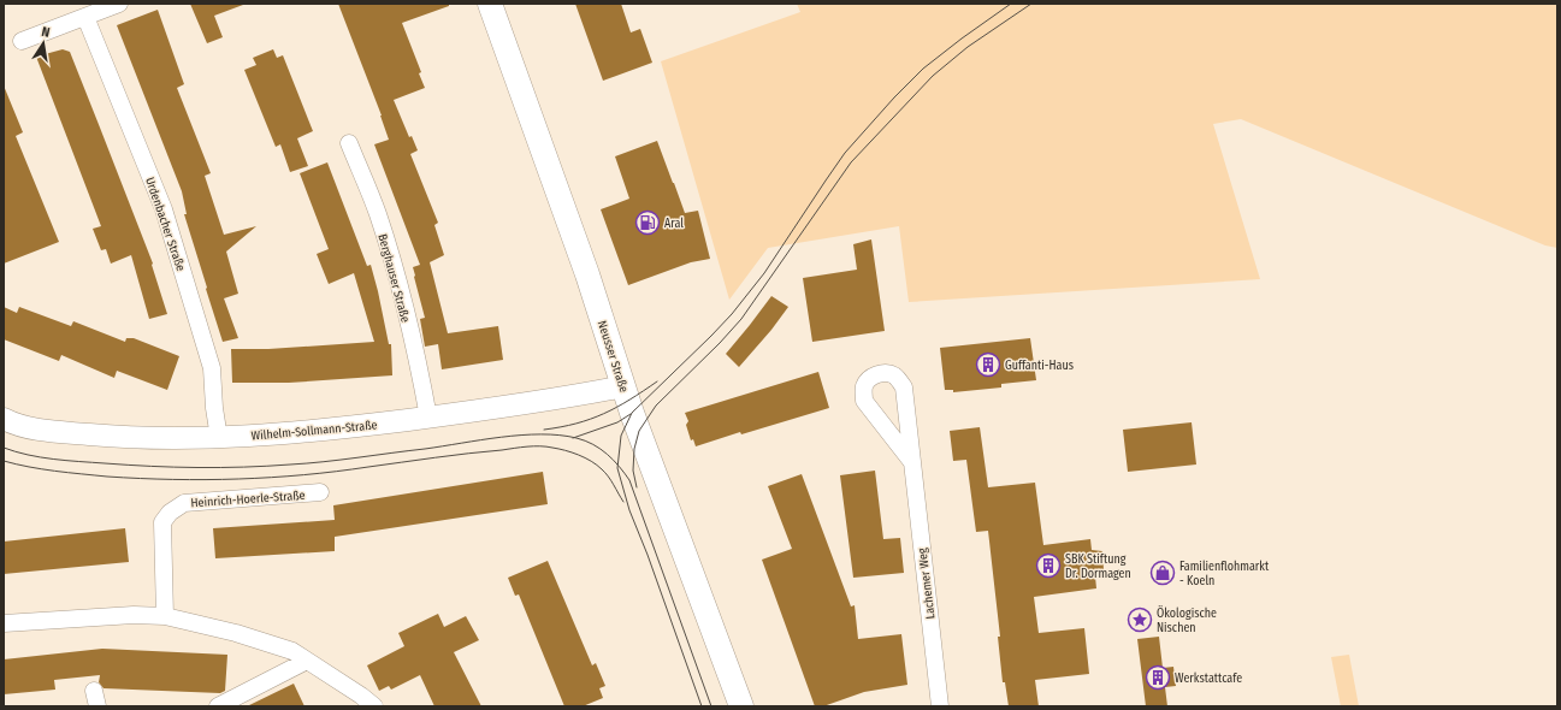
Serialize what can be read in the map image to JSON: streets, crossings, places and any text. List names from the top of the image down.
{
  "streets": {
    "main road": ["Neusser Straße"],
    "street": [
      "Urdenbacher Straße",
      "Berghauser Straße",
      "Wilhelm-Sollmann-Straße",
      "Heinrich-Hoerle-Straße",
      "Lachemer Weg"
    ]
  },
  "crossings": [
    ["Urdenbacher Straße", "Wilhelm-Sollmann-Straße"],
    ["Berghauser Straße", "Wilhelm-Sollmann-Straße"],
    ["Neusser Straße", "Wilhelm-Sollmann-Straße"]
  ],
  "places": {
    "fuel station": ["Aral"],
    "building": ["Guffanti-Haus", "SBK Stiftung Dr. Dormagen", "Werkstattcafe"],
    "shop": ["Familienflohmarkt - Koeln"],
    "place": ["Ökologische Nischen"]
  },
  "north": "top"
}
